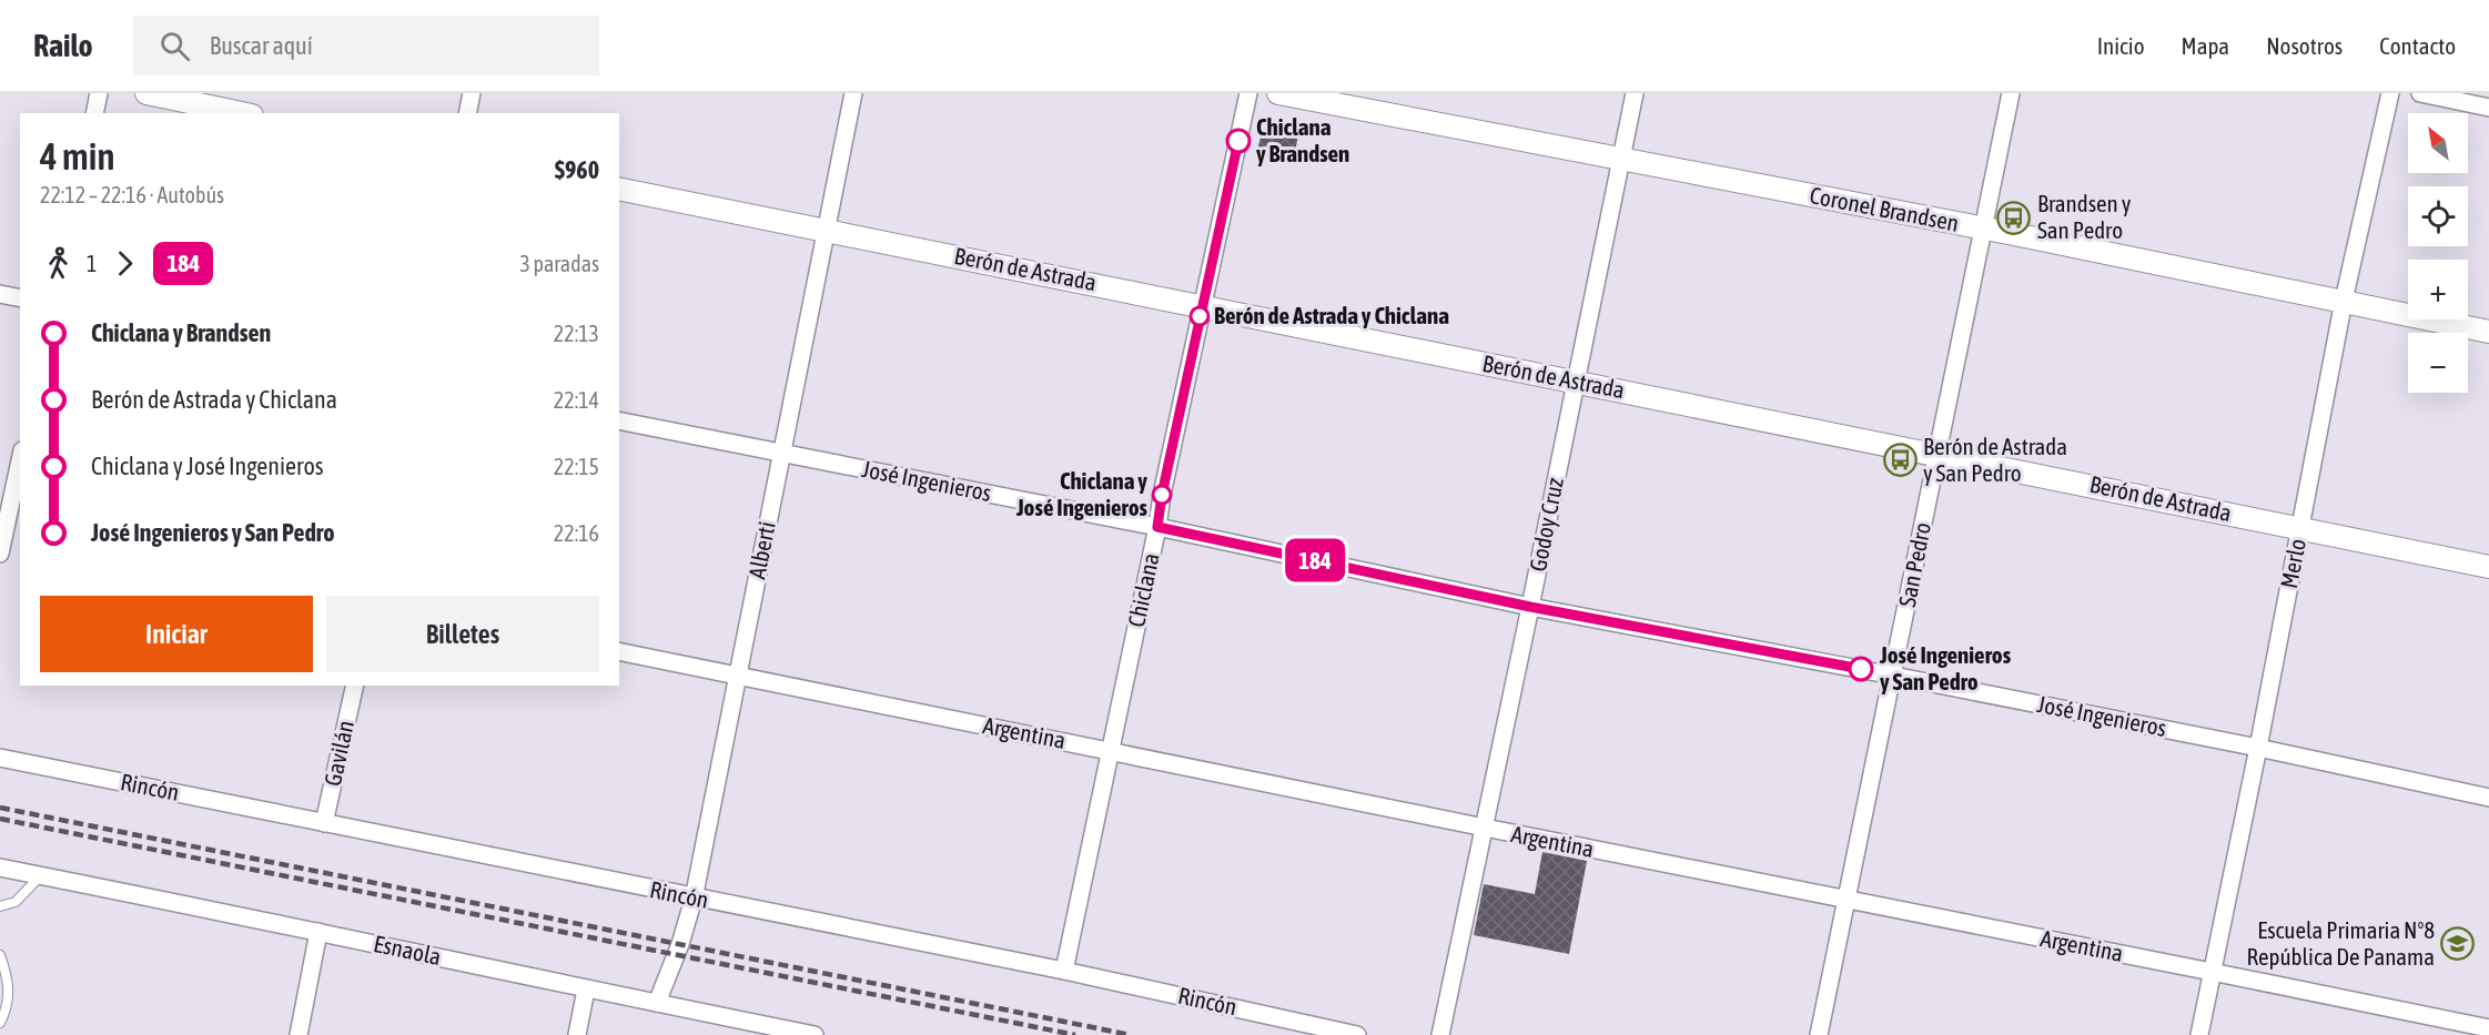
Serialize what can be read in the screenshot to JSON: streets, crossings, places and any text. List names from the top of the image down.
{
  "streets": {
    "street": [
      "Coronel Brandsen",
      "Berón de Astrada",
      "José Ingenieros",
      "Godoy Cruz",
      "Alberti",
      "Merlo",
      "San Pedro",
      "Chiclana",
      "Argentina",
      "Gavilán",
      "Rincón",
      "Esnaola"
    ]
  },
  "crossings": [
    ["Coronel Brandsen", "Godoy Cruz"],
    ["Coronel Brandsen", "Merlo"],
    ["Coronel Brandsen", "San Pedro"],
    ["Berón de Astrada", "Godoy Cruz"],
    ["Berón de Astrada", "Alberti"],
    ["Berón de Astrada", "Merlo"],
    ["Berón de Astrada", "San Pedro"],
    ["Berón de Astrada", "Chiclana"],
    ["José Ingenieros", "Godoy Cruz"],
    ["José Ingenieros", "Alberti"],
    ["José Ingenieros", "Merlo"],
    ["José Ingenieros", "San Pedro"],
    ["José Ingenieros", "Chiclana"],
    ["Godoy Cruz", "Argentina"],
    ["Alberti", "Argentina"],
    ["Alberti", "Rincón"],
    ["Alberti", "Esnaola"],
    ["Merlo", "Argentina"],
    ["San Pedro", "Argentina"],
    ["Chiclana", "Argentina"],
    ["Chiclana", "Rincón"],
    ["Gavilán", "Rincón"]
  ],
  "places": {
    "other": [
      "Chiclana y Brandsen",
      "Berón de Astrada y Chiclana",
      "Chiclana y José Ingenieros",
      "José Ingenieros y San Pedro"
    ],
    "bus stop": ["Brandsen y San Pedro", "Berón de Astrada y San Pedro"],
    "school or university": ["Escuela Primaria Nº8 República De Panama"]
  },
  "lines": ["bus line 184"],
  "north": "top left",
  "page": {
    "header": "Railo",
    "search": "Buscar aquí",
    "nav": [
      "Inicio",
      "Mapa",
      "Nosotros",
      "Contacto"
    ],
    "on_map": "184",
    "map_buttons": ["+", "−"],
    "heading": ["4 min", "22:12 – 22:16 · Autobús", "$960"],
    "legs": ["1", "184", "3 paradas"],
    "list": [
      {
        "name": "Chiclana y Brandsen",
        "value": "22:13"
      },
      {
        "name": "Berón de Astrada y Chiclana",
        "value": "22:14"
      },
      {
        "name": "Chiclana y José Ingenieros",
        "value": "22:15"
      },
      {
        "name": "José Ingenieros y San Pedro",
        "value": "22:16"
      }
    ],
    "buttons": ["Iniciar", "Billetes"]
  }
}
